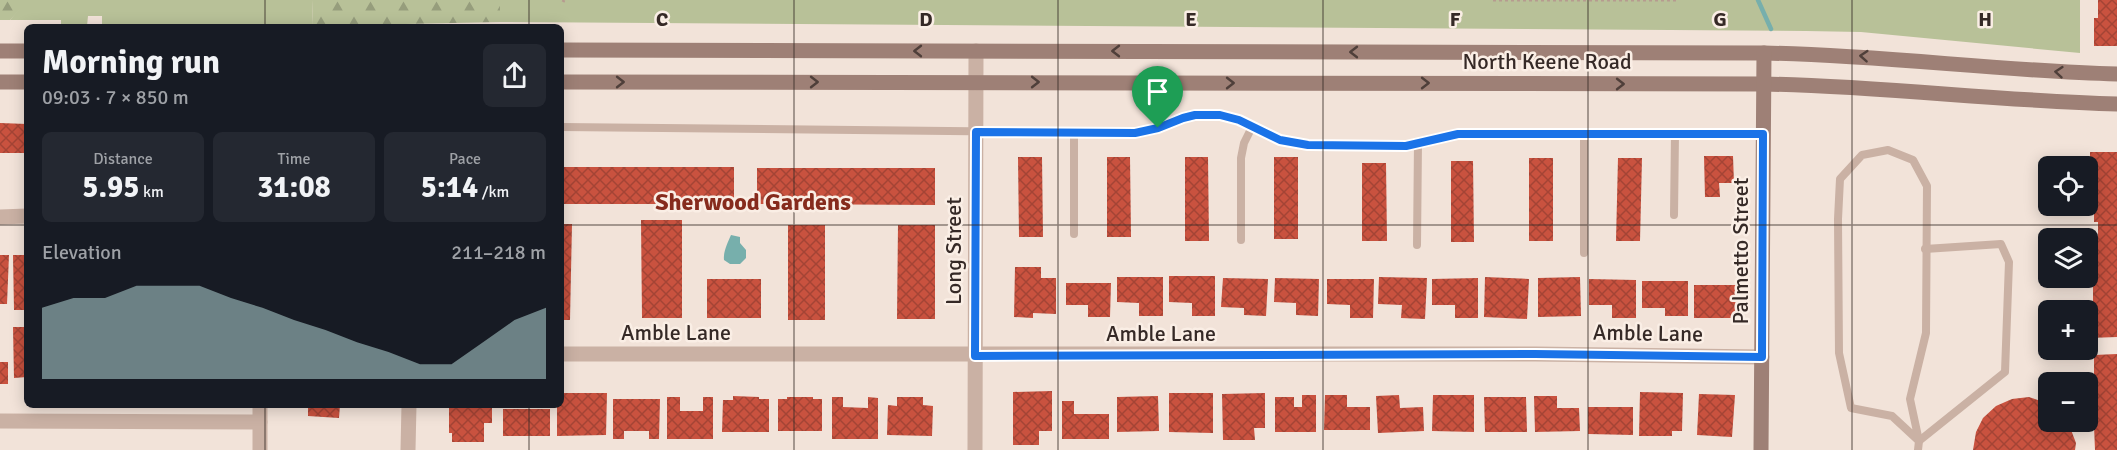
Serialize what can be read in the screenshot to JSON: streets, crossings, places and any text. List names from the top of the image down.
{
  "streets": {
    "main road": ["North Keene Road", "Palmetto Street"],
    "street": ["Long Street", "Amble Lane"]
  },
  "crossings": [
    ["North Keene Road", "Long Street"],
    ["North Keene Road", "Palmetto Street"],
    ["Long Street", "Amble Lane"],
    ["Palmetto Street", "Amble Lane"]
  ],
  "districts": ["Sherwood Gardens"],
  "page": {
    "heading": ["Morning run", "09:03 · 7 × 850 m"],
    "stats": [
      ["Distance", "5.95 km"],
      ["Time", "31:08"],
      ["Pace", "5:14 /km"]
    ],
    "map_buttons": ["+", "−"],
    "chart": ["Elevation", "211–218 m"]
  },
  "grid": {
    "columns": [
      "C",
      "D",
      "E",
      "F",
      "G",
      "H"
    ]
  }
}
